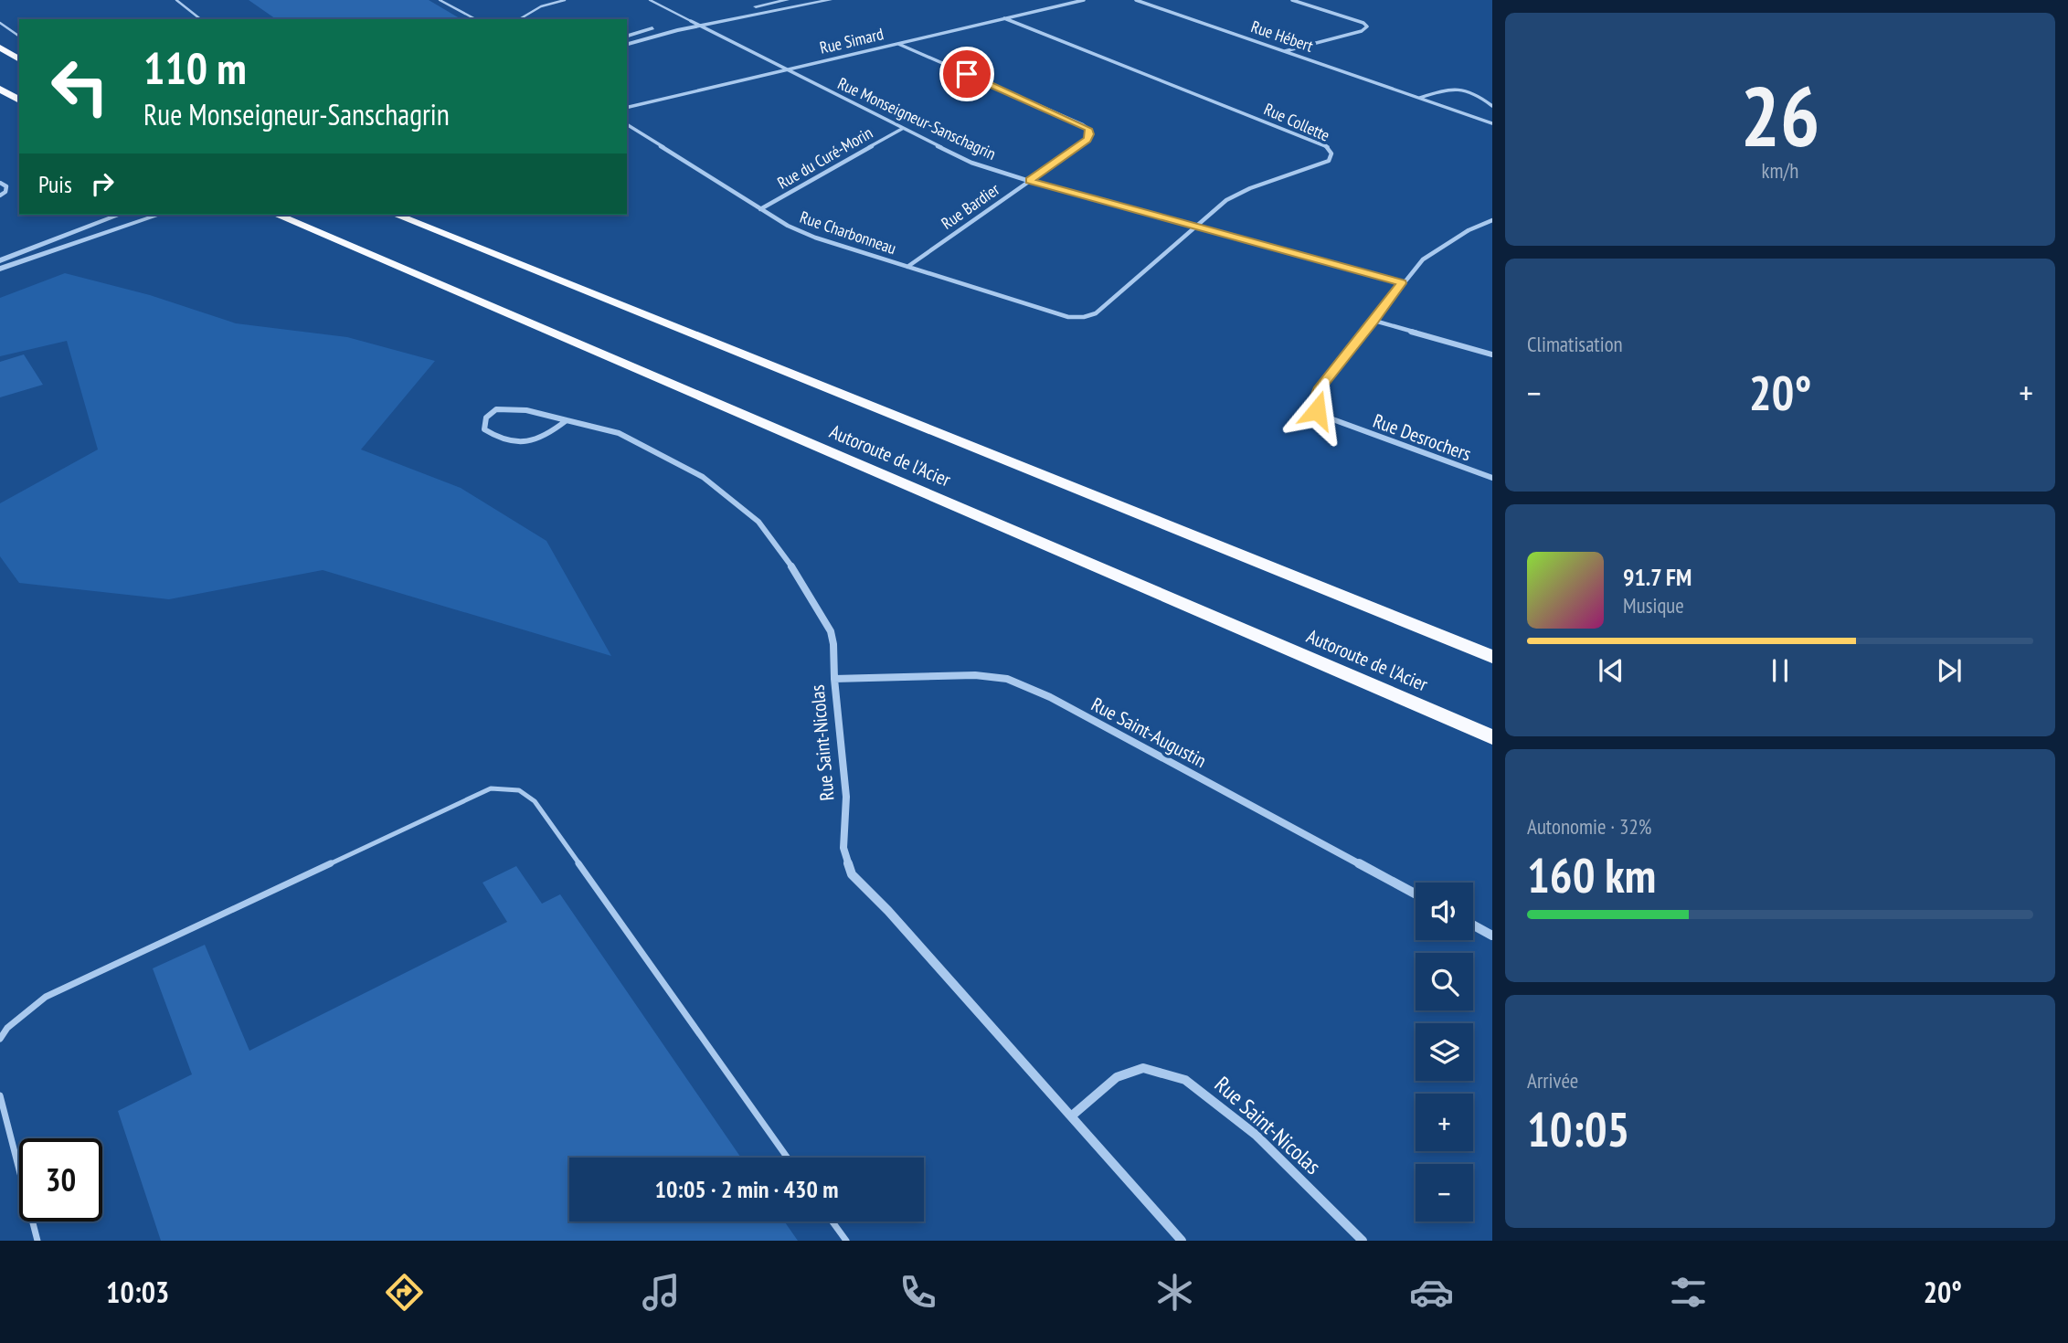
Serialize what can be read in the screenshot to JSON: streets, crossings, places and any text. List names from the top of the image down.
{
  "streets": {
    "highway": ["Autoroute de l'Acier"],
    "street": [
      "Rue Hébert",
      "Rue Simard",
      "Rue Monseigneur-Sanschagrin",
      "Rue Collette",
      "Rue du Curé-Morin",
      "Rue Bardier",
      "Rue Charbonneau",
      "Rue Desrochers",
      "Rue Saint-Augustin",
      "Rue Saint-Nicolas"
    ]
  },
  "crossings": [
    ["Rue Simard", "Rue Monseigneur-Sanschagrin"],
    ["Rue Simard", "Rue Collette"],
    ["Rue Simard", "Rue Bardier"],
    ["Rue Monseigneur-Sanschagrin", "Rue Collette"],
    ["Rue Monseigneur-Sanschagrin", "Rue du Curé-Morin"],
    ["Rue Monseigneur-Sanschagrin", "Rue Bardier"],
    ["Rue Collette", "Rue Charbonneau"],
    ["Rue du Curé-Morin", "Rue Charbonneau"],
    ["Rue Bardier", "Rue Charbonneau"],
    ["Rue Saint-Augustin", "Rue Saint-Nicolas"]
  ],
  "page": {
    "tile": [
      ["26", "km/h"],
      "Climatisation",
      ["Autonomie · 32%", "160 km"],
      ["Arrivée", "10:05"]
    ],
    "turn": ["110 m", "Rue Monseigneur-Sanschagrin"],
    "then": "Puis",
    "heat": ["−", "20°", "+"],
    "song": ["91.7 FM", "Musique"],
    "map_buttons": ["+", "−"],
    "limit": "30",
    "trip": "10:05 · 2 min · 430 m",
    "tabs": ["10:03", "20°"]
  }
}
